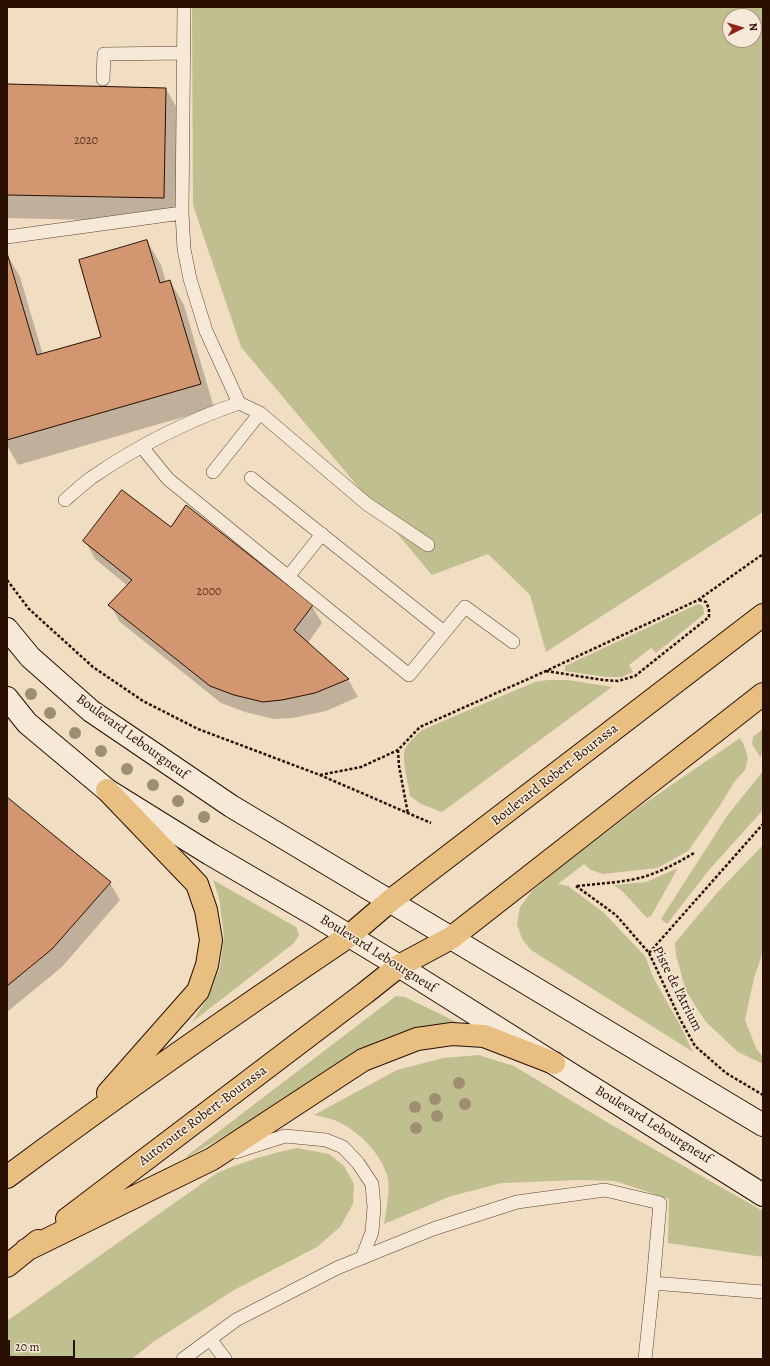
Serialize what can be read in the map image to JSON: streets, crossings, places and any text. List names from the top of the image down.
{
  "streets": {
    "highway": ["Boulevard Robert-Bourassa", "Autoroute Robert-Bourassa"],
    "main road": ["Boulevard Lebourgneuf"],
    "path": ["Piste de l'Atrium"]
  },
  "crossings": [
    ["Boulevard Lebourgneuf", "Boulevard Robert-Bourassa"],
    ["Boulevard Lebourgneuf", "Autoroute Robert-Bourassa"]
  ],
  "house_numbers": ["2020", "2000"],
  "scale_bar": "20 m",
  "north": "right"
}
